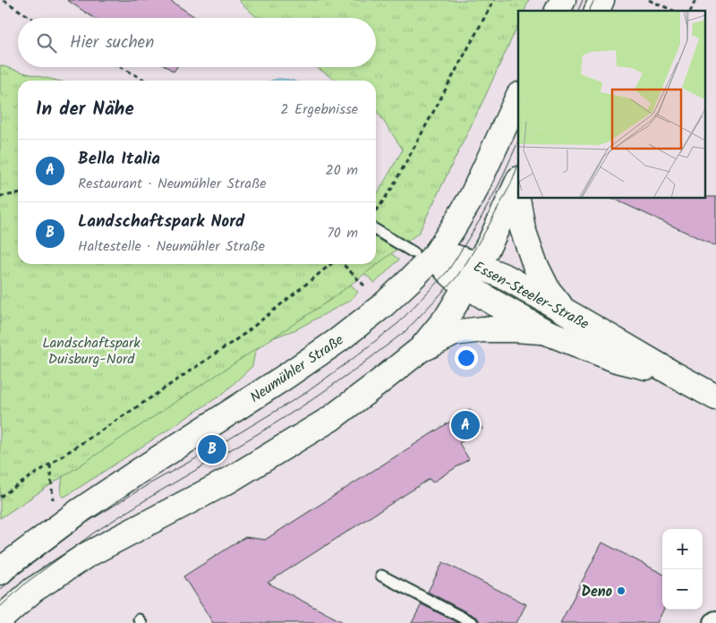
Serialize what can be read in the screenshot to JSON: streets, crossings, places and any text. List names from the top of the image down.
{
  "streets": {
    "main road": ["Essen-Steeler-Straße", "Neumühler Straße"]
  },
  "crossings": [
    ["Essen-Steeler-Straße", "Neumühler Straße"]
  ],
  "parks": ["Landschaftspark Duisburg-Nord"],
  "places": ["Deno"],
  "page": {
    "search": "Hier suchen",
    "heading": ["In der Nähe", "2 Ergebnisse"],
    "list": [
      {
        "mark": "A",
        "name": "Bella Italia",
        "note": "Restaurant · Neumühler Straße",
        "value": "20 m"
      },
      {
        "mark": "B",
        "name": "Landschaftspark Nord",
        "note": "Haltestelle · Neumühler Straße",
        "value": "70 m"
      }
    ],
    "pins": ["A", "B"],
    "map_buttons": ["+", "−"]
  }
}
